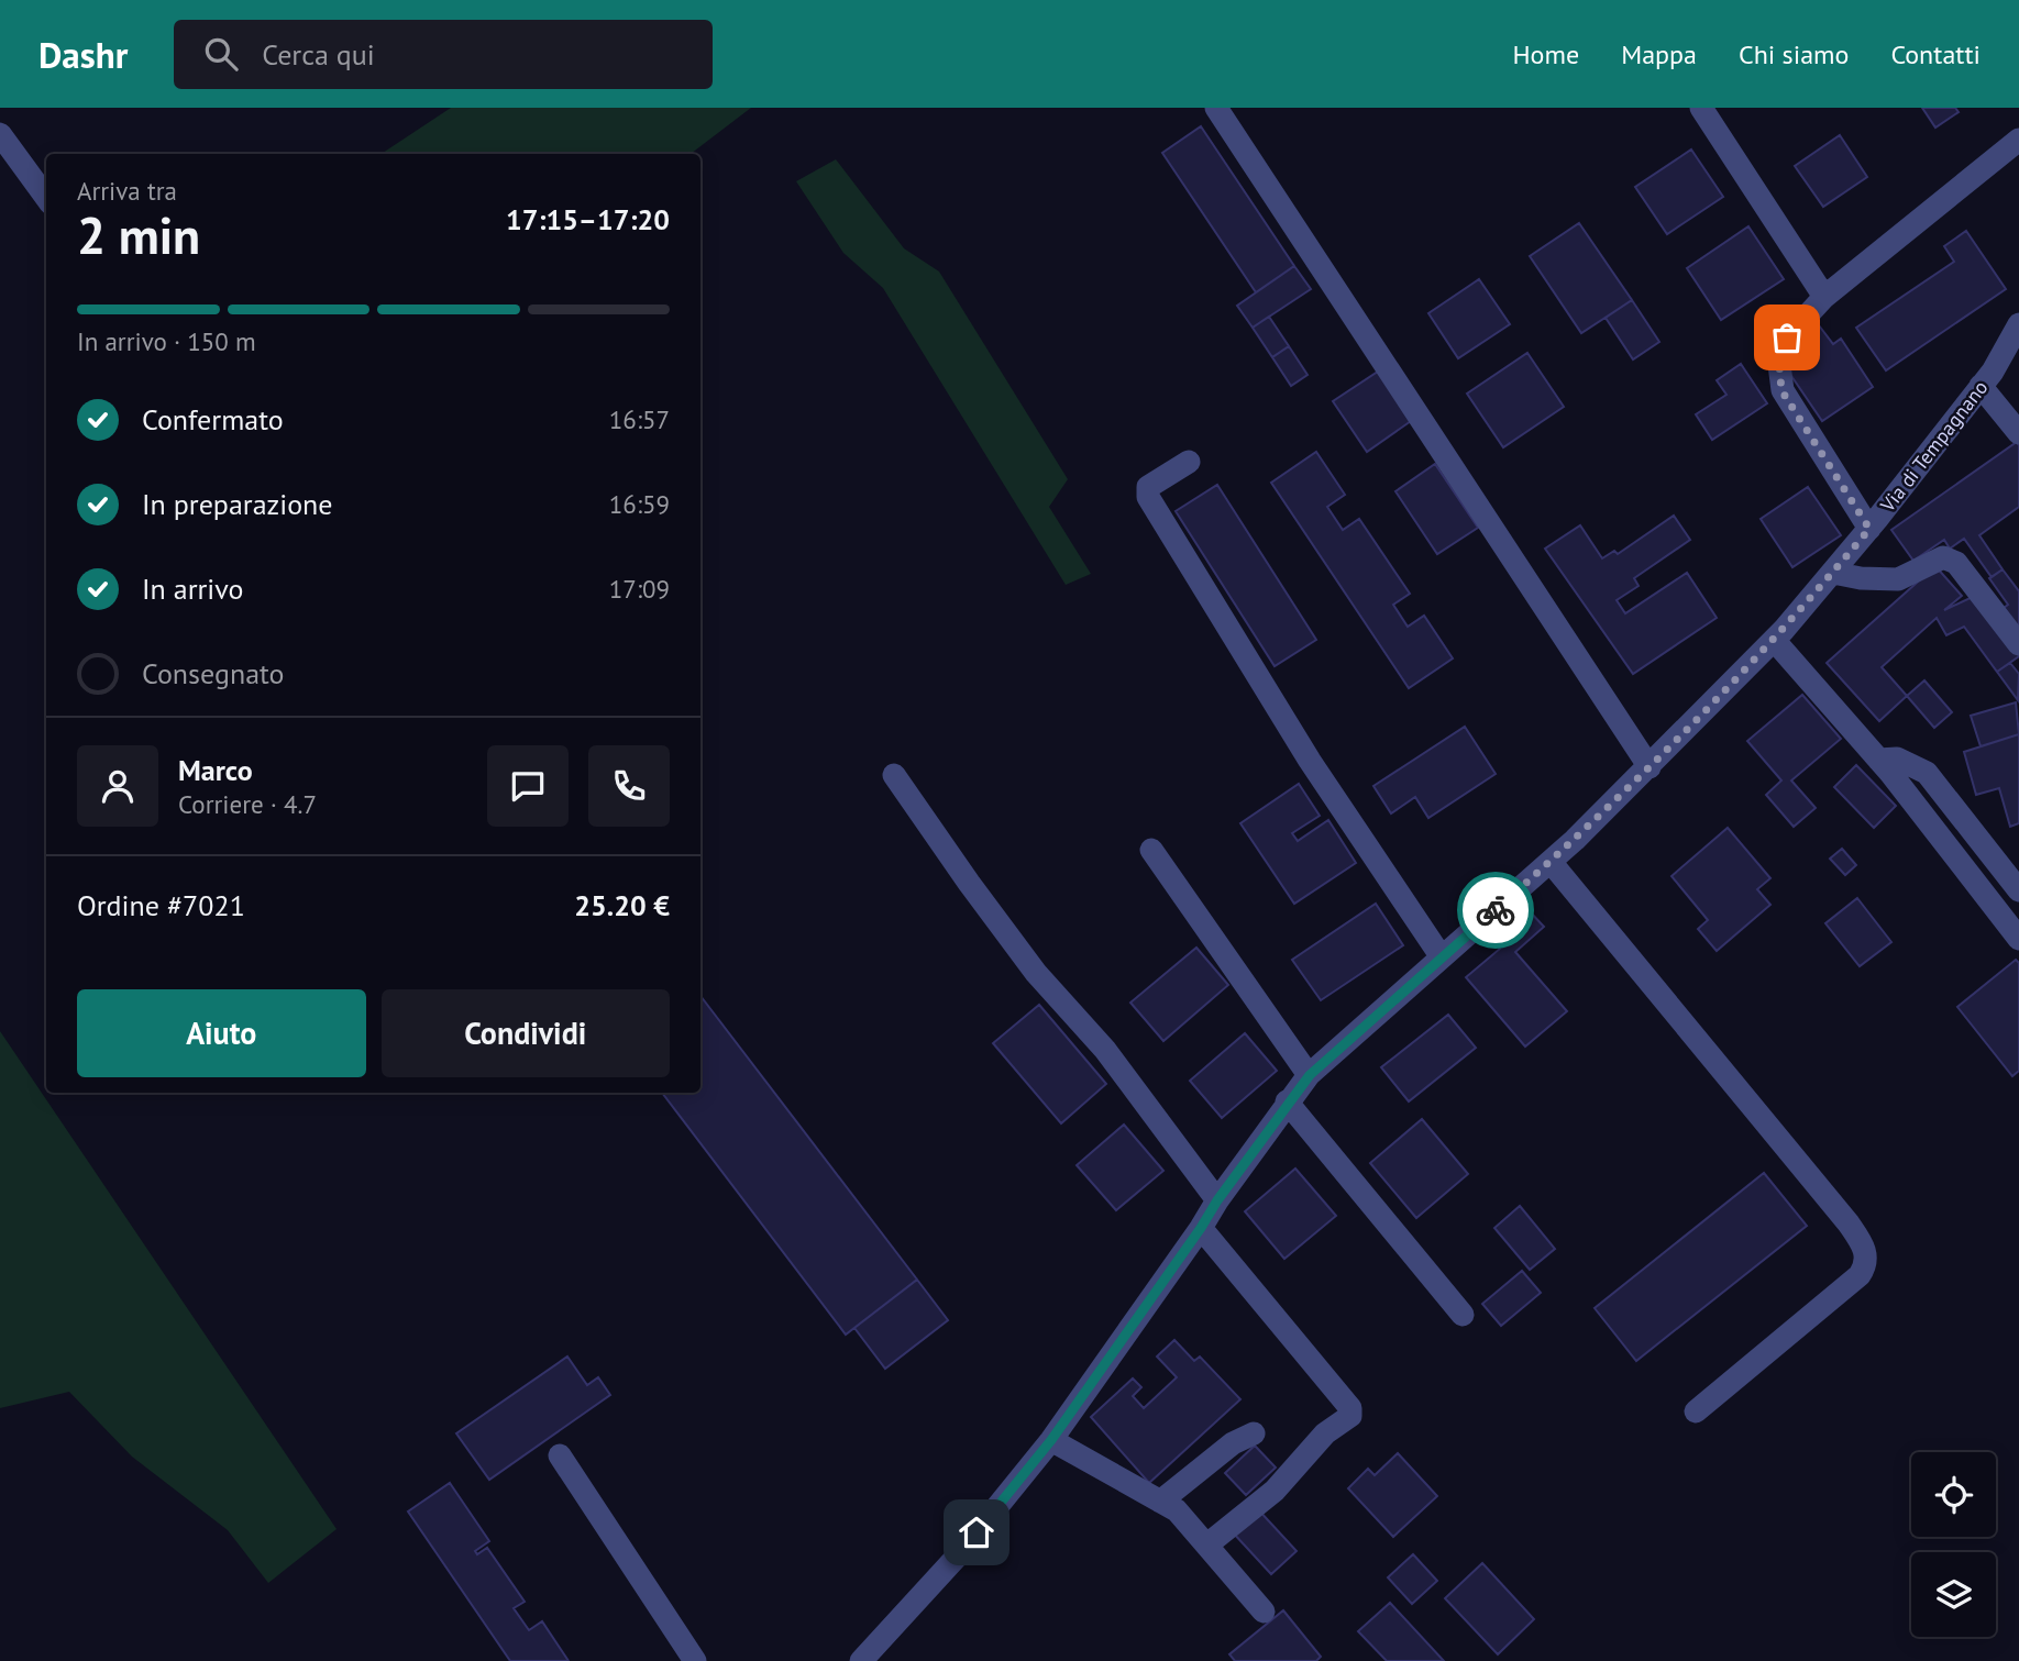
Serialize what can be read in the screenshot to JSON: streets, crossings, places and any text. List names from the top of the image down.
{
  "streets": {
    "street": ["Via di Tempagnano"]
  },
  "page": {
    "header": "Dashr",
    "search": "Cerca qui",
    "nav": [
      "Home",
      "Mappa",
      "Chi siamo",
      "Contatti"
    ],
    "heading": ["2 min", "Arriva tra", "17:15–17:20"],
    "panel": [
      "Marco",
      "Corriere · 4.7",
      "Ordine #7021",
      "25.20 €"
    ],
    "bar": "In arrivo · 150 m",
    "list": [
      ["Confermato", "16:57"],
      ["In preparazione", "16:59"],
      ["In arrivo", "17:09"],
      "Consegnato"
    ],
    "buttons": ["Aiuto", "Condividi"]
  }
}
